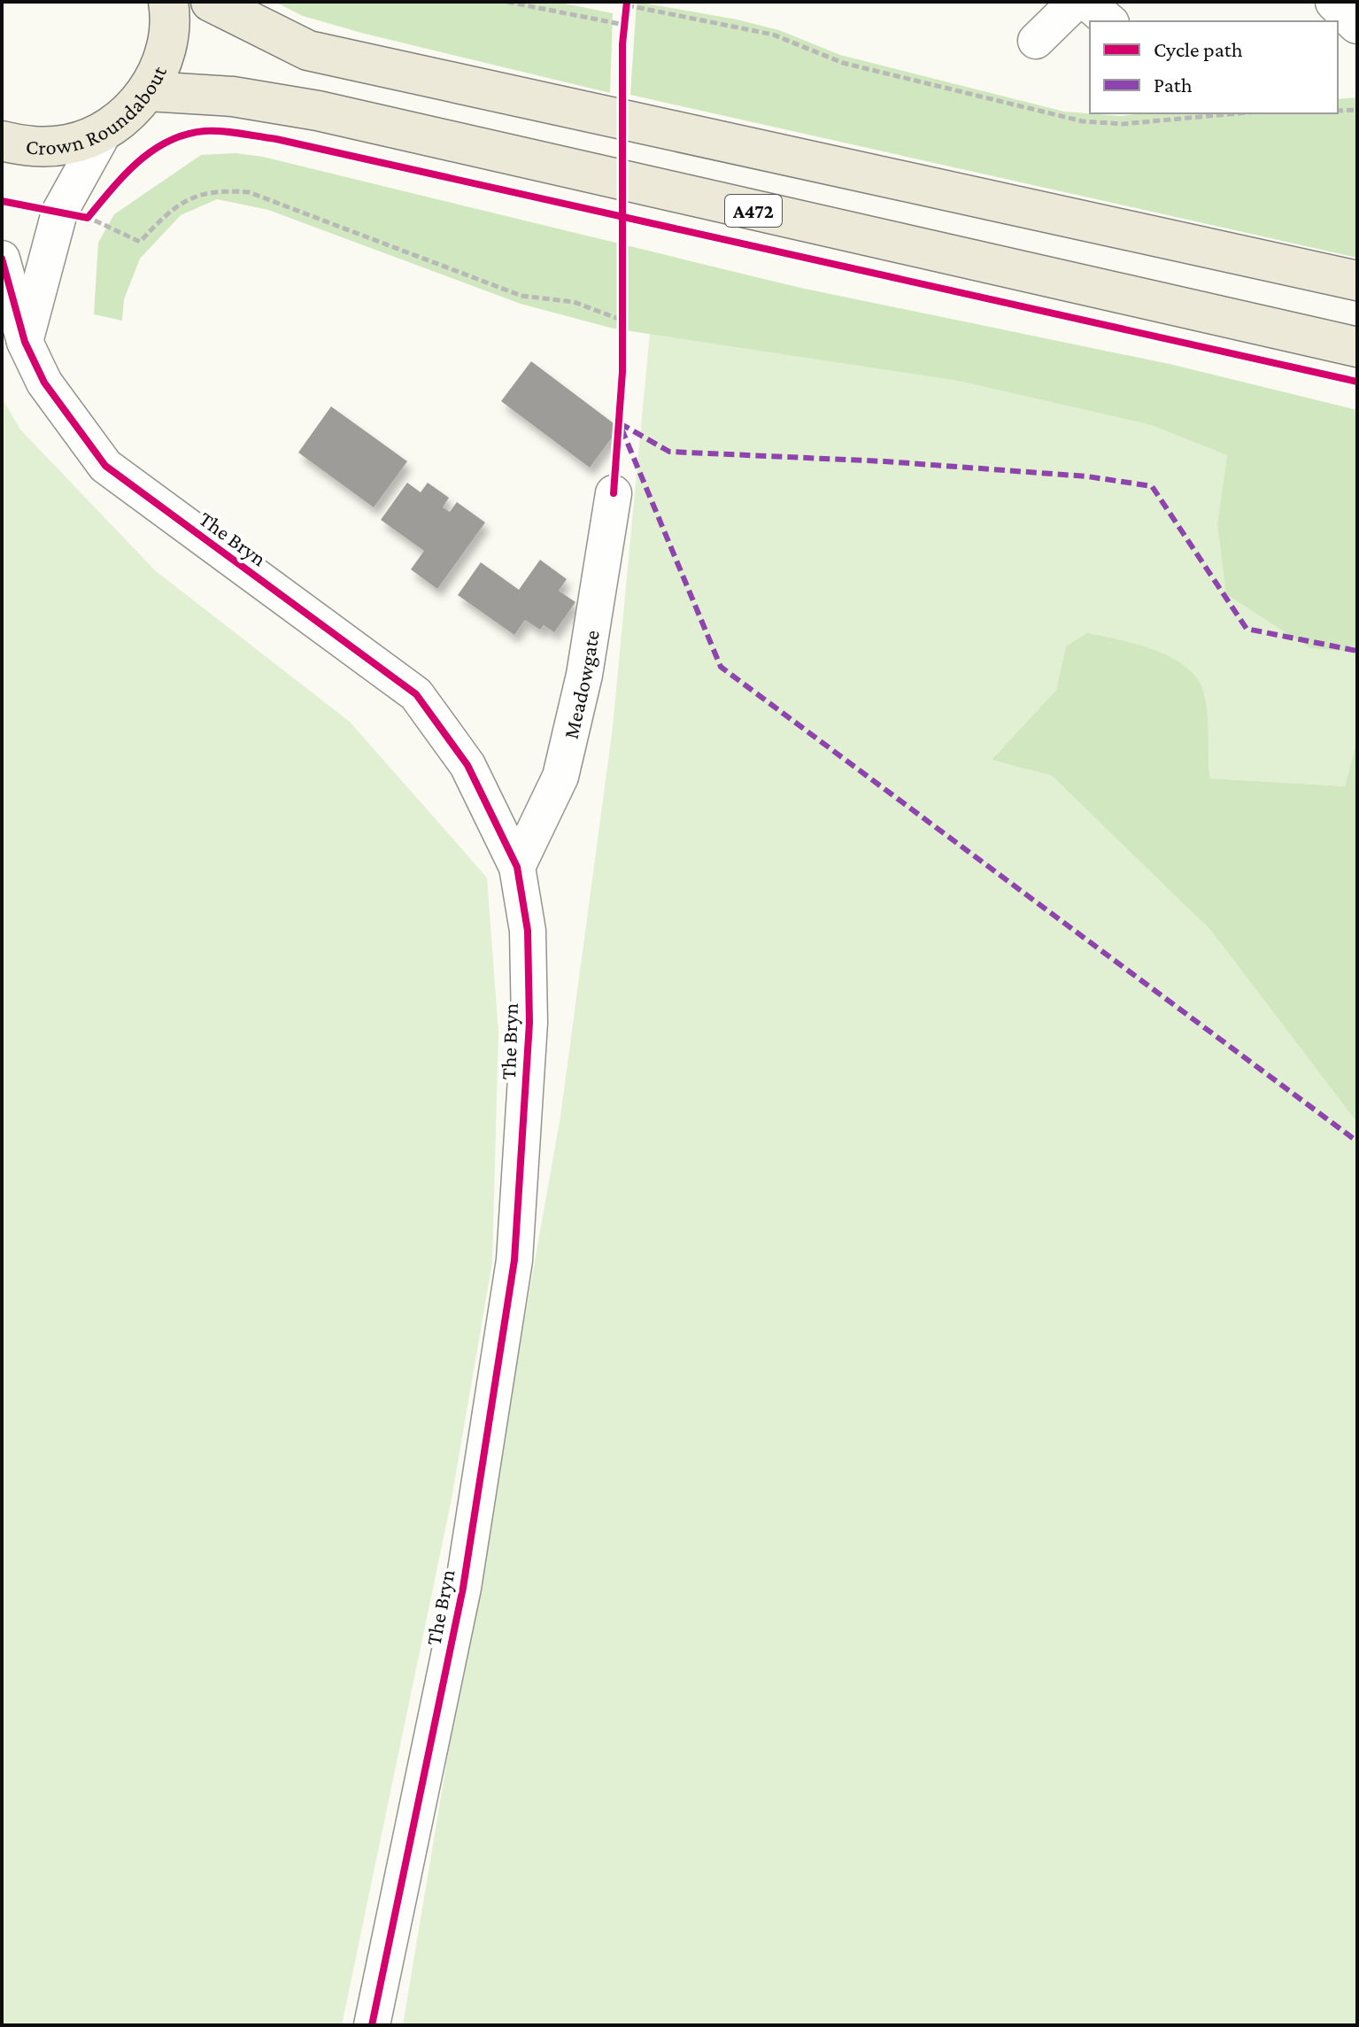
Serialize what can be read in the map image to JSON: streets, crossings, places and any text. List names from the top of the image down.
{
  "streets": {
    "main road": ["Crown Roundabout", "A472"],
    "street": ["The Bryn", "Meadowgate"]
  },
  "crossings": [
    ["Crown Roundabout", "A472"],
    ["The Bryn", "Meadowgate"]
  ],
  "legend": ["Cycle path", "Path"]
}
